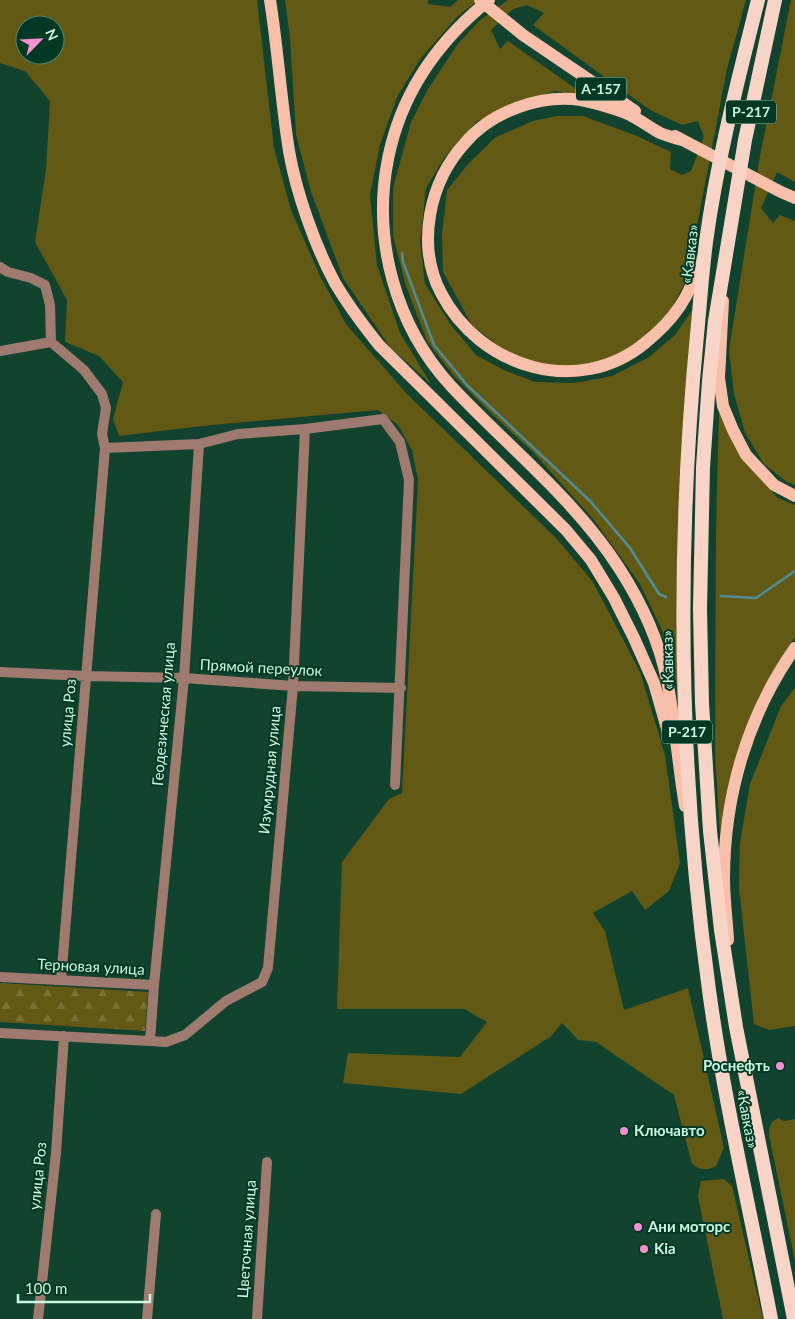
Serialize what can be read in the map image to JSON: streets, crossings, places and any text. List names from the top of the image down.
{
  "streets": {
    "highway": ["Р-217", "«Кавказ»"],
    "main road": ["А-157"],
    "street": [
      "Прямой переулок",
      "улица Роз",
      "Геодезическая улица",
      "Изумрудная улица",
      "Терновая улица",
      "Цветочная улица"
    ]
  },
  "crossings": [
    ["Р-217", "«Кавказ»"],
    ["Прямой переулок", "улица Роз"],
    ["Прямой переулок", "Геодезическая улица"],
    ["Прямой переулок", "Изумрудная улица"],
    ["улица Роз", "Терновая улица"],
    ["Геодезическая улица", "Терновая улица"],
    ["Изумрудная улица", "Терновая улица"]
  ],
  "places": [
    "Роснефть",
    "Ключавто",
    "Ани моторс",
    "Kia"
  ],
  "scale_bar": "100 m",
  "north": "top right"
}
